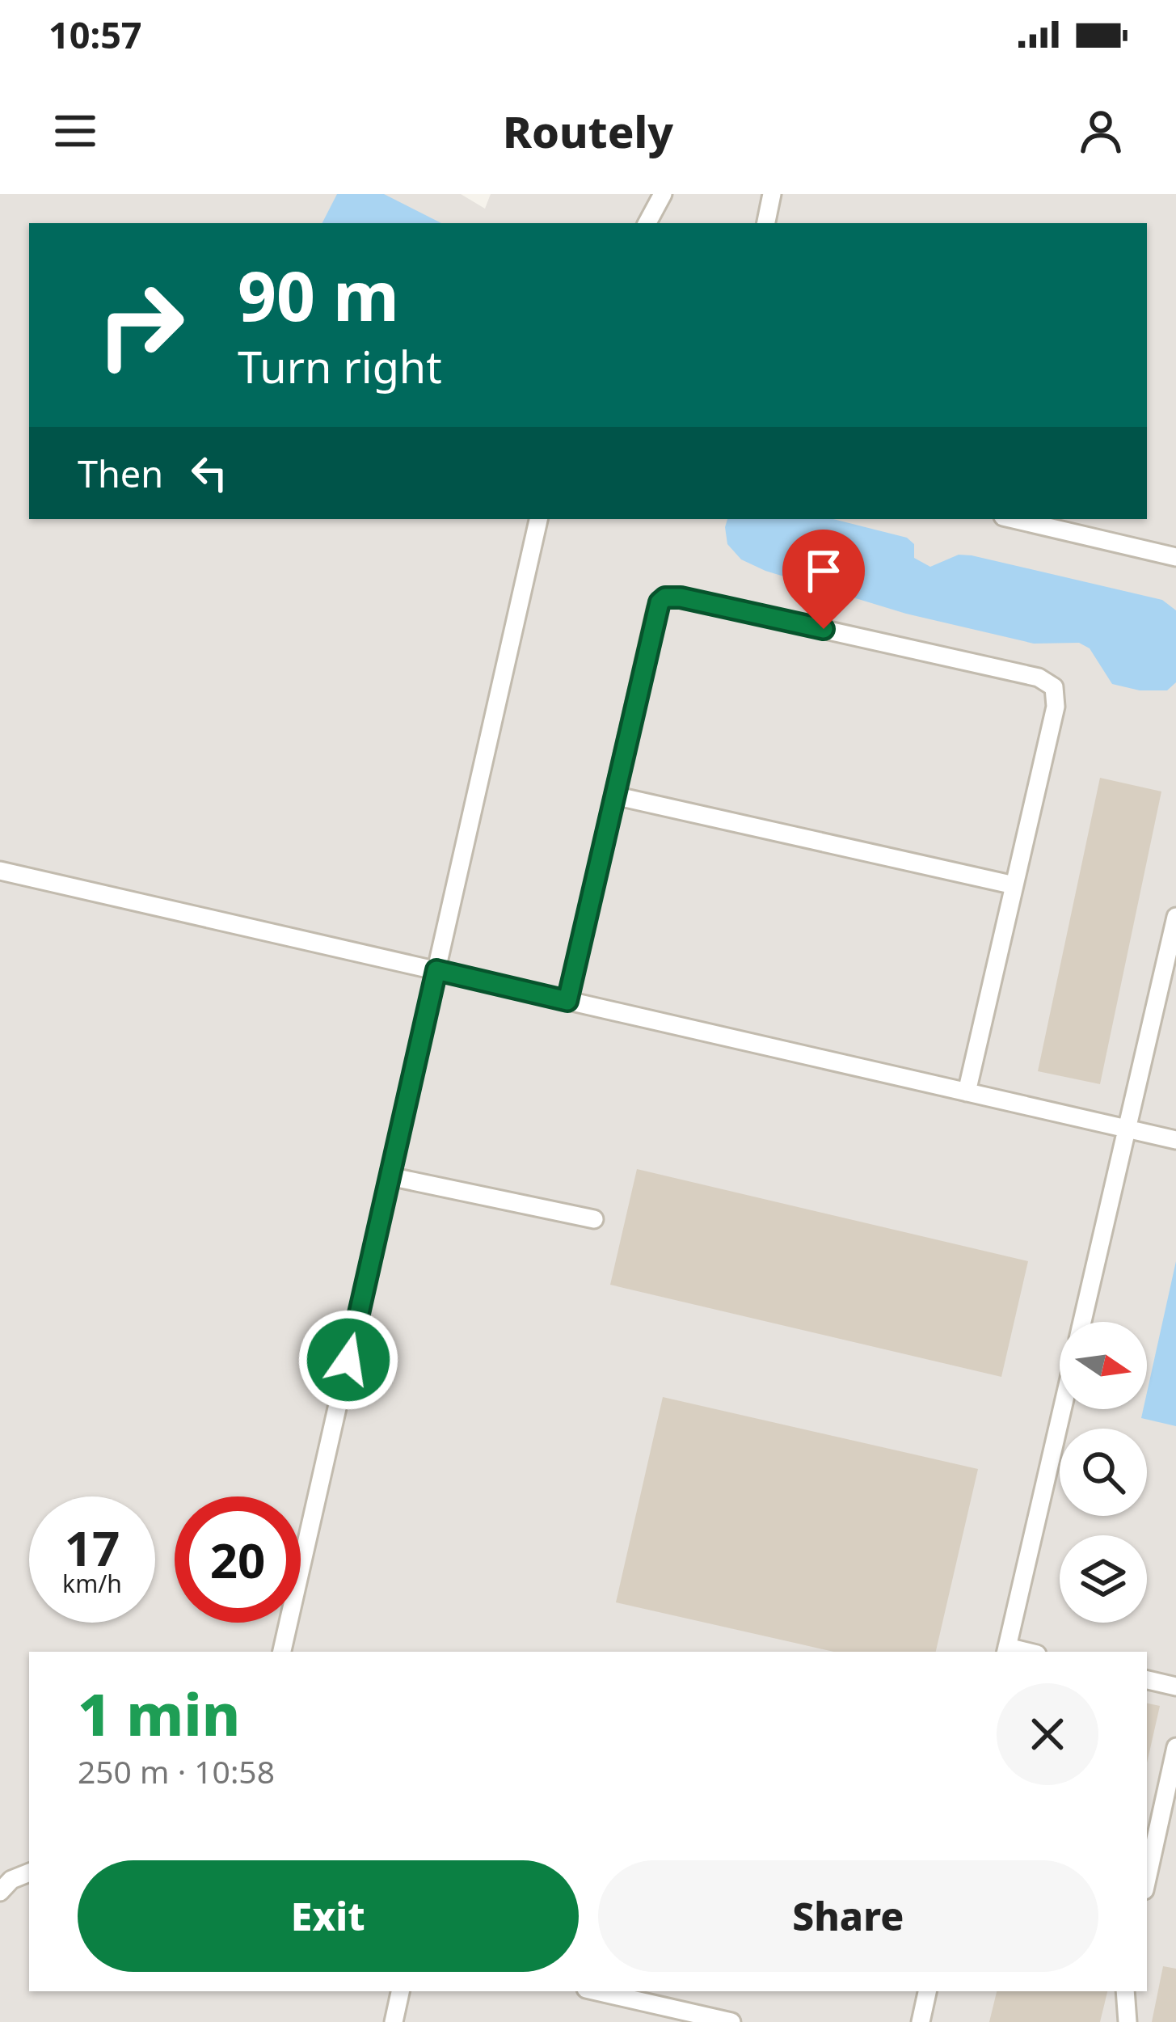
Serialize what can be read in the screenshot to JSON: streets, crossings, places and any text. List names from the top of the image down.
{
  "north": "right",
  "page": {
    "status": "10:57",
    "header": "Routely",
    "turn": ["90 m", "Turn right"],
    "then": "Then",
    "speed": "17 km/h",
    "limit": "20",
    "heading": ["1 min", "250 m · 10:58"],
    "buttons": ["Exit", "Share"]
  }
}
